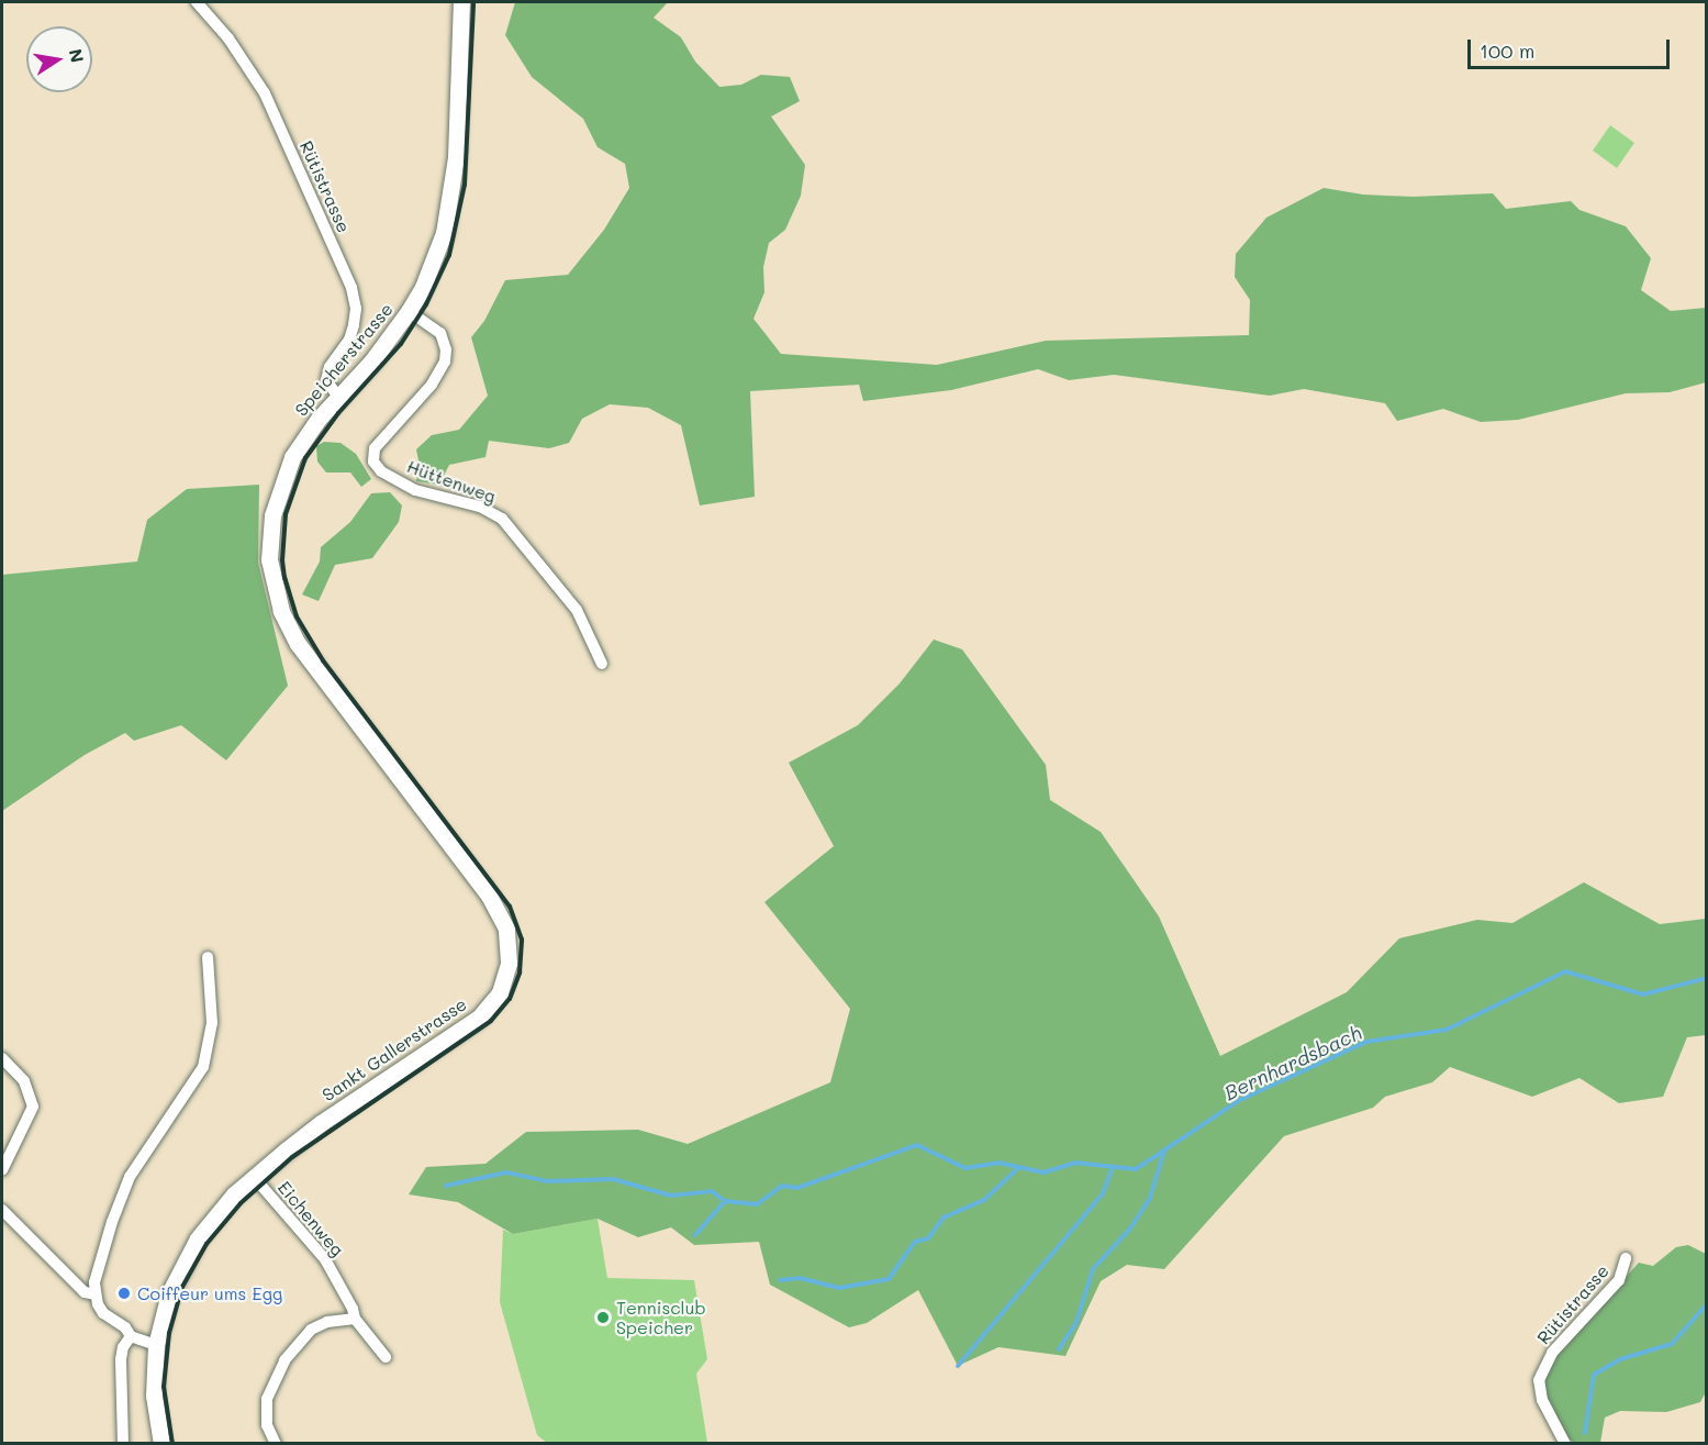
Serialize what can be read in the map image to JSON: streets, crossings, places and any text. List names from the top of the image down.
{
  "streets": {
    "main road": ["Speicherstrasse", "Sankt Gallerstrasse"],
    "street": ["Rütistrasse", "Hüttenweg", "Eichenweg"]
  },
  "crossings": [
    ["Rütistrasse", "Speicherstrasse"],
    ["Speicherstrasse", "Hüttenweg"],
    ["Speicherstrasse", "Sankt Gallerstrasse"],
    ["Sankt Gallerstrasse", "Eichenweg"]
  ],
  "water": ["Bernhardsbach"],
  "places": ["Coiffeur ums Egg", "Tennisclub Speicher"],
  "scale_bar": "100 m",
  "north": "right"
}
